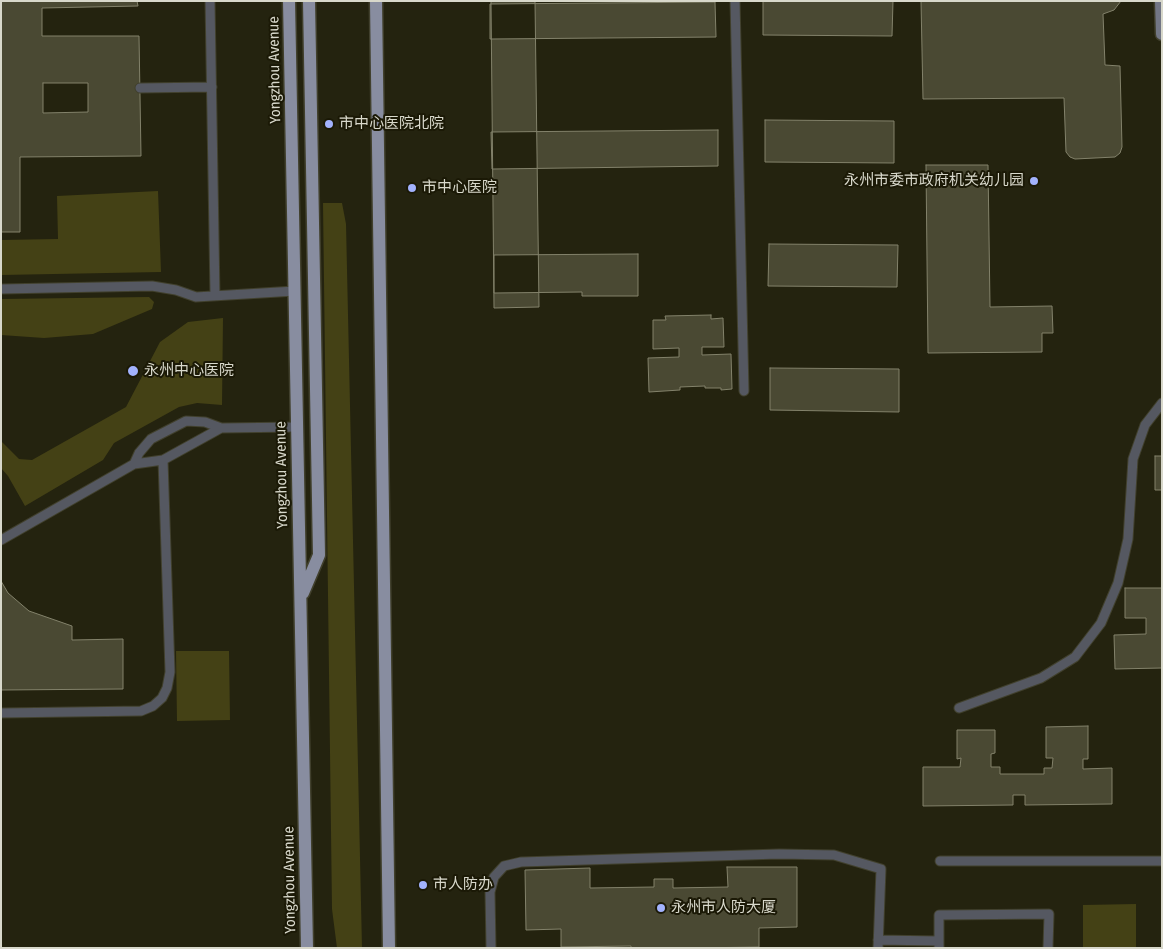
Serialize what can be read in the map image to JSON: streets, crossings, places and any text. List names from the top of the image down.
{
  "streets": {
    "main road": ["Yongzhou Avenue"]
  },
  "places": [
    "市中心医院北院",
    "永州市委市政府机关幼儿园",
    "市中心医院",
    "永州中心医院",
    "市人防办",
    "永州市人防大厦"
  ]
}
